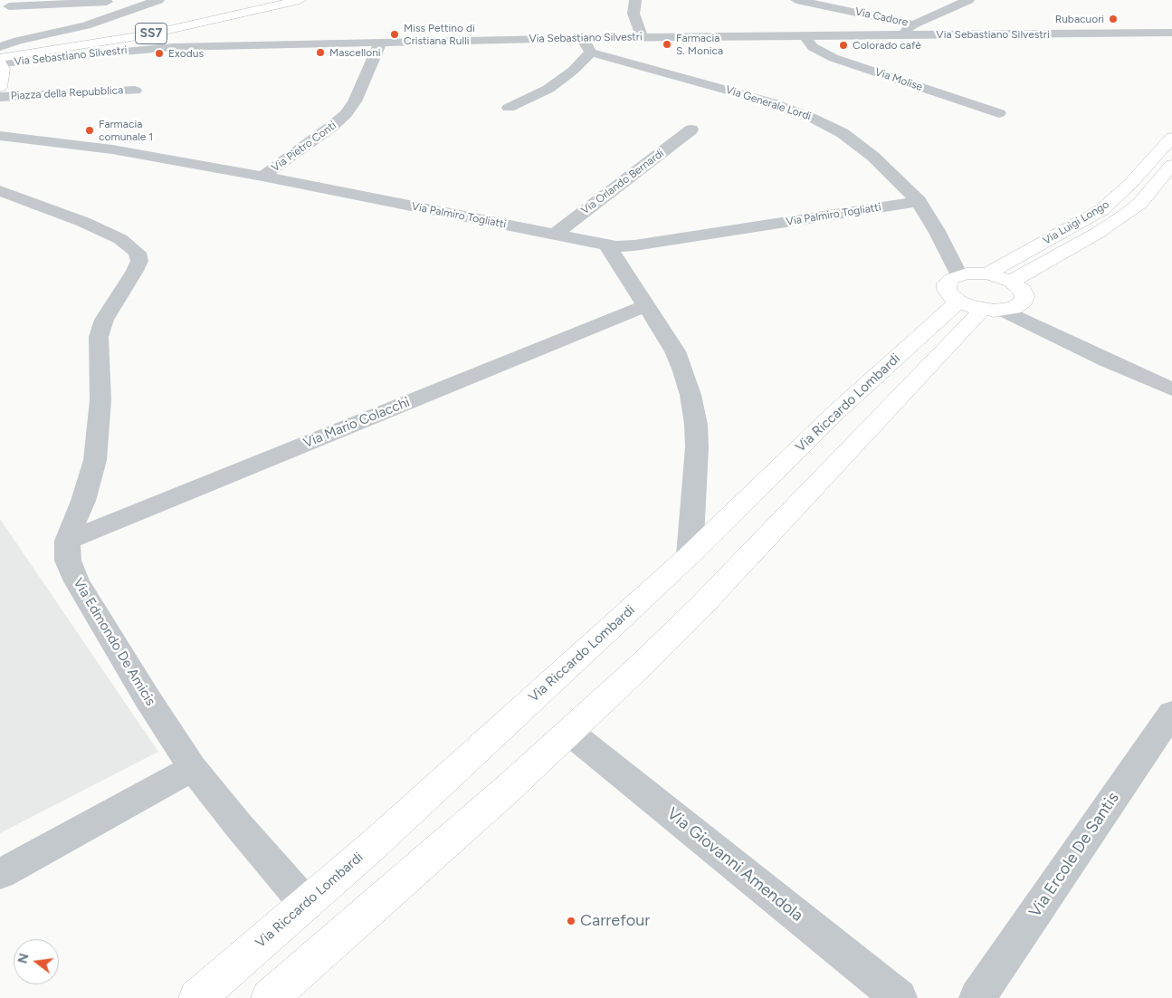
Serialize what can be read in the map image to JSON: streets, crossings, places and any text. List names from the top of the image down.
{
  "streets": {
    "main road": ["SS7", "Via Luigi Longo", "Via Riccardo Lombardi"],
    "street": [
      "Via Cadore",
      "Via Sebastiano Silvestri",
      "Via Molise",
      "Piazza della Repubblica",
      "Via Generale Lordi",
      "Via Pietro Conti",
      "Via Orlando Bernardi",
      "Via Palmiro Togliatti",
      "Via Mario Colacchi",
      "Via Edmondo De Amicis",
      "Via Ercole De Santis",
      "Via Giovanni Amendola"
    ]
  },
  "crossings": [
    ["SS7", "Via Sebastiano Silvestri"],
    ["Via Sebastiano Silvestri", "Via Molise"],
    ["Via Sebastiano Silvestri", "Via Pietro Conti"],
    ["Via Generale Lordi", "Via Palmiro Togliatti"],
    ["Via Generale Lordi", "Via Riccardo Lombardi"],
    ["Via Pietro Conti", "Via Palmiro Togliatti"],
    ["Via Orlando Bernardi", "Via Palmiro Togliatti"],
    ["Via Riccardo Lombardi", "Via Edmondo De Amicis"],
    ["Via Mario Colacchi", "Via Edmondo De Amicis"]
  ],
  "places": [
    "Rubacuori",
    "Miss Pettino di Cristiana Rulli",
    "Farmacia S. Monica",
    "Colorado cafè",
    "Mascelloni",
    "Exodus",
    "Farmacia comunale 1",
    "Carrefour"
  ],
  "north": "left"
}
